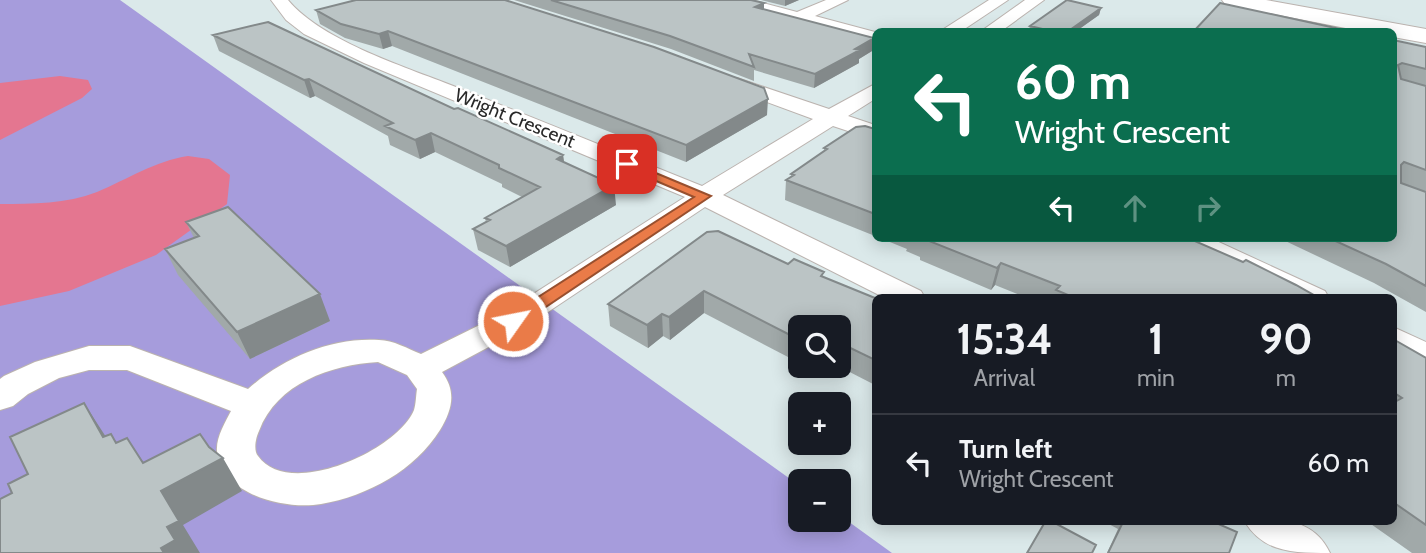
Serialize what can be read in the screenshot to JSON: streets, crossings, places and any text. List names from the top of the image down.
{
  "streets": {
    "street": ["Wright Crescent"]
  },
  "page": {
    "turn": ["60 m", "Wright Crescent"],
    "eta": [
      "15:34",
      "Arrival",
      "1",
      "min",
      "90",
      "m"
    ],
    "map_buttons": ["+", "−"],
    "list": [
      {
        "name": "Turn left",
        "note": "Wright Crescent",
        "value": "60 m"
      }
    ]
  }
}
